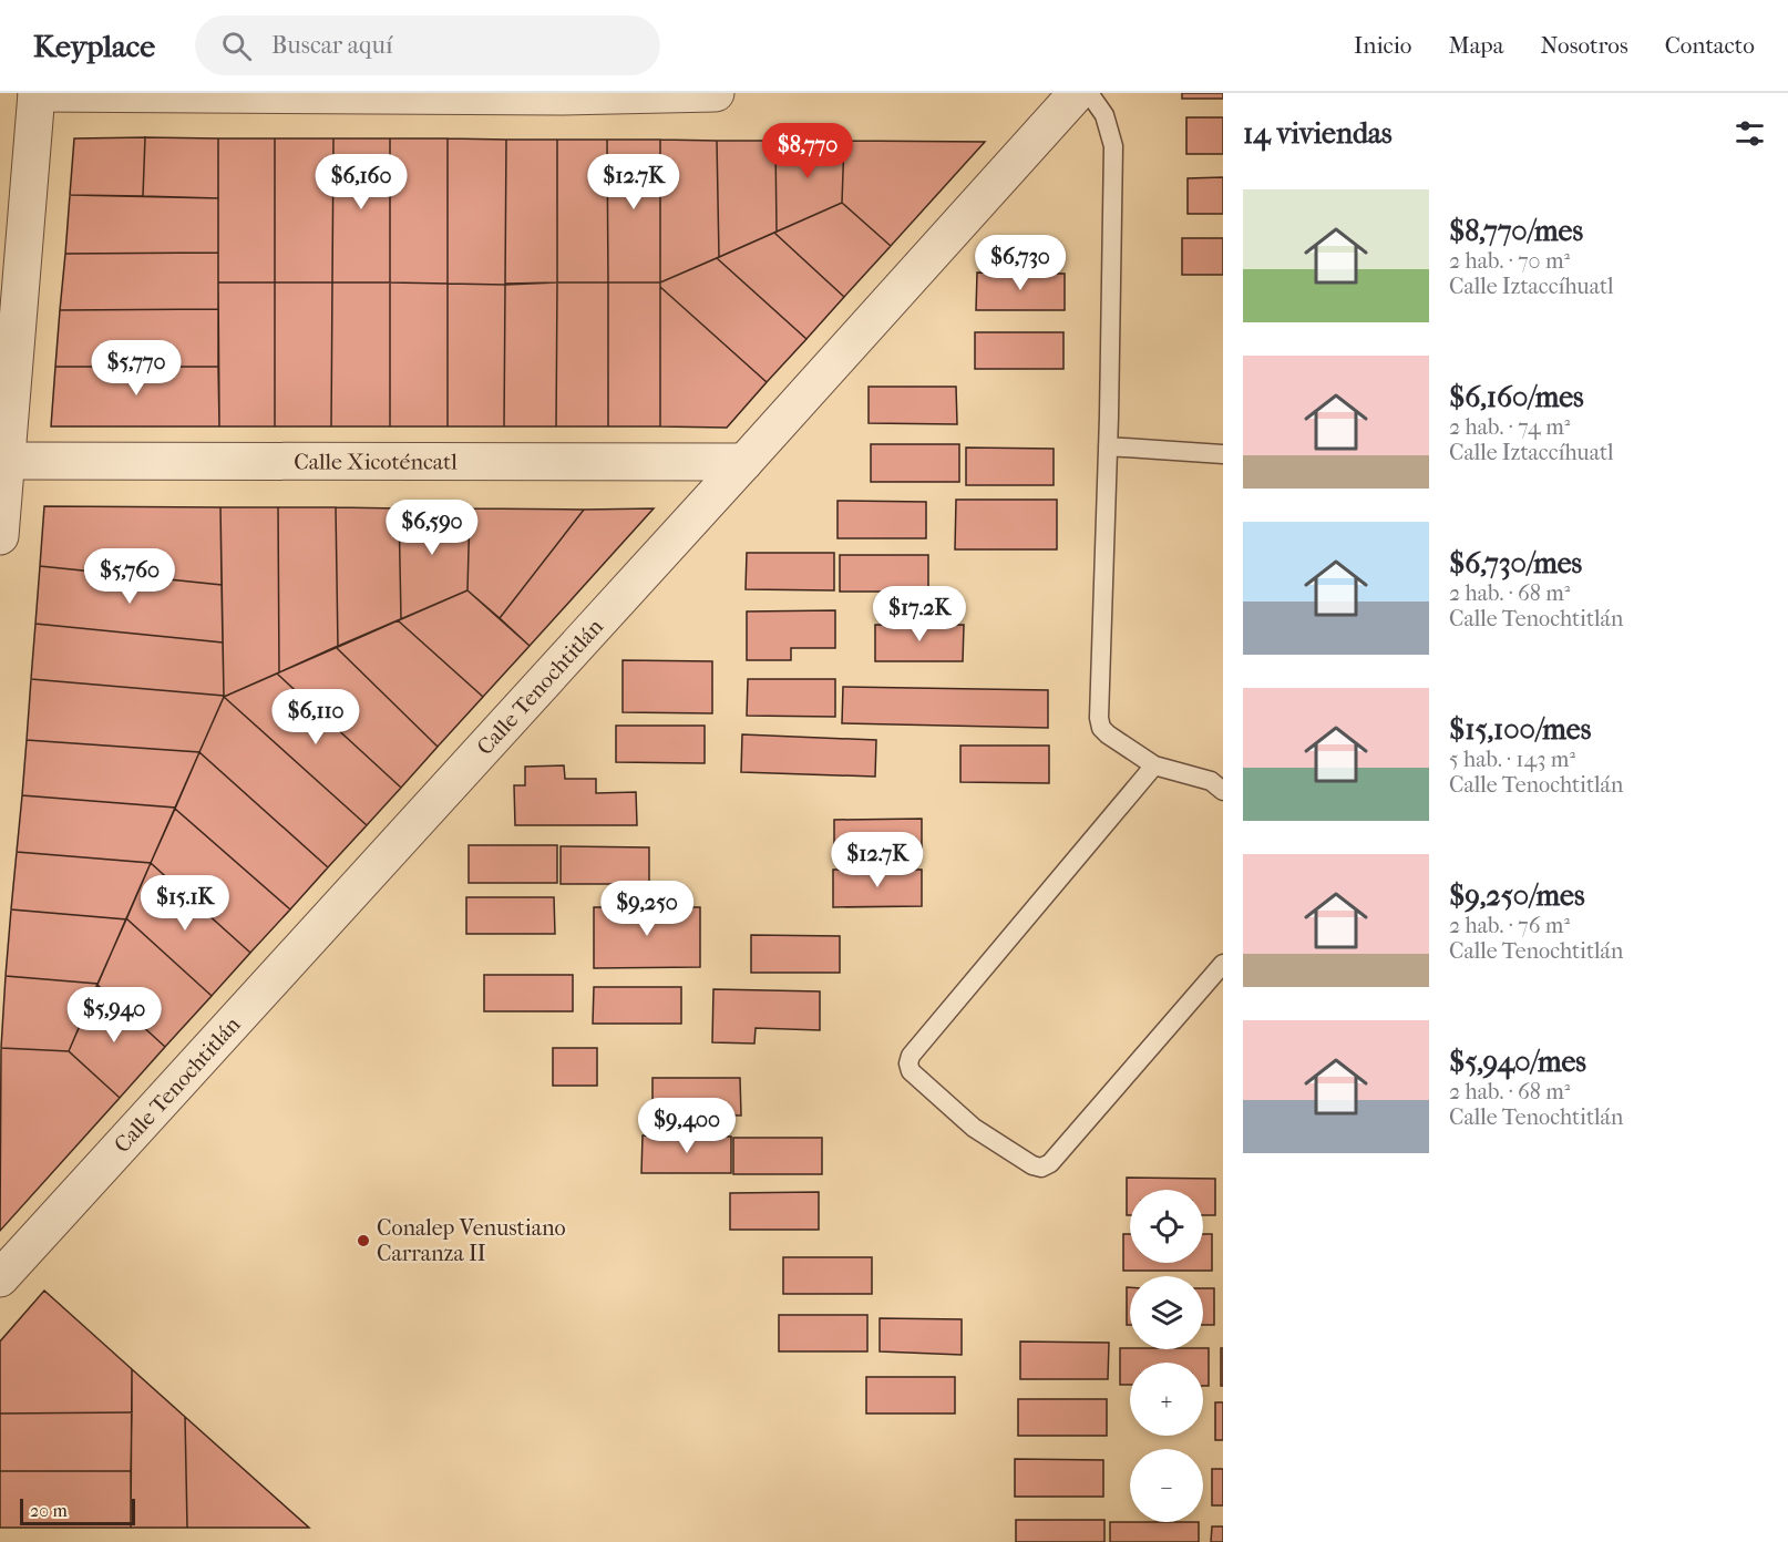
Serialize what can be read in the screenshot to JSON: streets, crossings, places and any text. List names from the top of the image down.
{
  "streets": {
    "street": ["Calle Xicoténcatl", "Calle Tenochtitlán"]
  },
  "crossings": [
    ["Calle Xicoténcatl", "Calle Tenochtitlán"]
  ],
  "places": ["Conalep Venustiano Carranza II"],
  "scale_bar": "20 m",
  "page": {
    "header": "Keyplace",
    "search": "Buscar aquí",
    "nav": [
      "Inicio",
      "Mapa",
      "Nosotros",
      "Contacto"
    ],
    "heading": "14 viviendas",
    "price": [
      "$8,770",
      "$6,160",
      "$12.7K",
      "$6,730",
      "$5,770",
      "$6,590",
      "$5,760",
      "$17.2K",
      "$6,110",
      "$12.7K",
      "$15.1K",
      "$9,250",
      "$5,940",
      "$9,400"
    ],
    "list": [
      {
        "name": "$8,770/mes",
        "note": "2 hab. · 70 m² · Calle Iztaccíhuatl"
      },
      {
        "name": "$6,160/mes",
        "note": "2 hab. · 74 m² · Calle Iztaccíhuatl"
      },
      {
        "name": "$6,730/mes",
        "note": "2 hab. · 68 m² · Calle Tenochtitlán"
      },
      {
        "name": "$15,100/mes",
        "note": "5 hab. · 143 m² · Calle Tenochtitlán"
      },
      {
        "name": "$9,250/mes",
        "note": "2 hab. · 76 m² · Calle Tenochtitlán"
      },
      {
        "name": "$5,940/mes",
        "note": "2 hab. · 68 m² · Calle Tenochtitlán"
      }
    ],
    "map_buttons": ["+", "−"],
    "scale": "20 m"
  }
}
